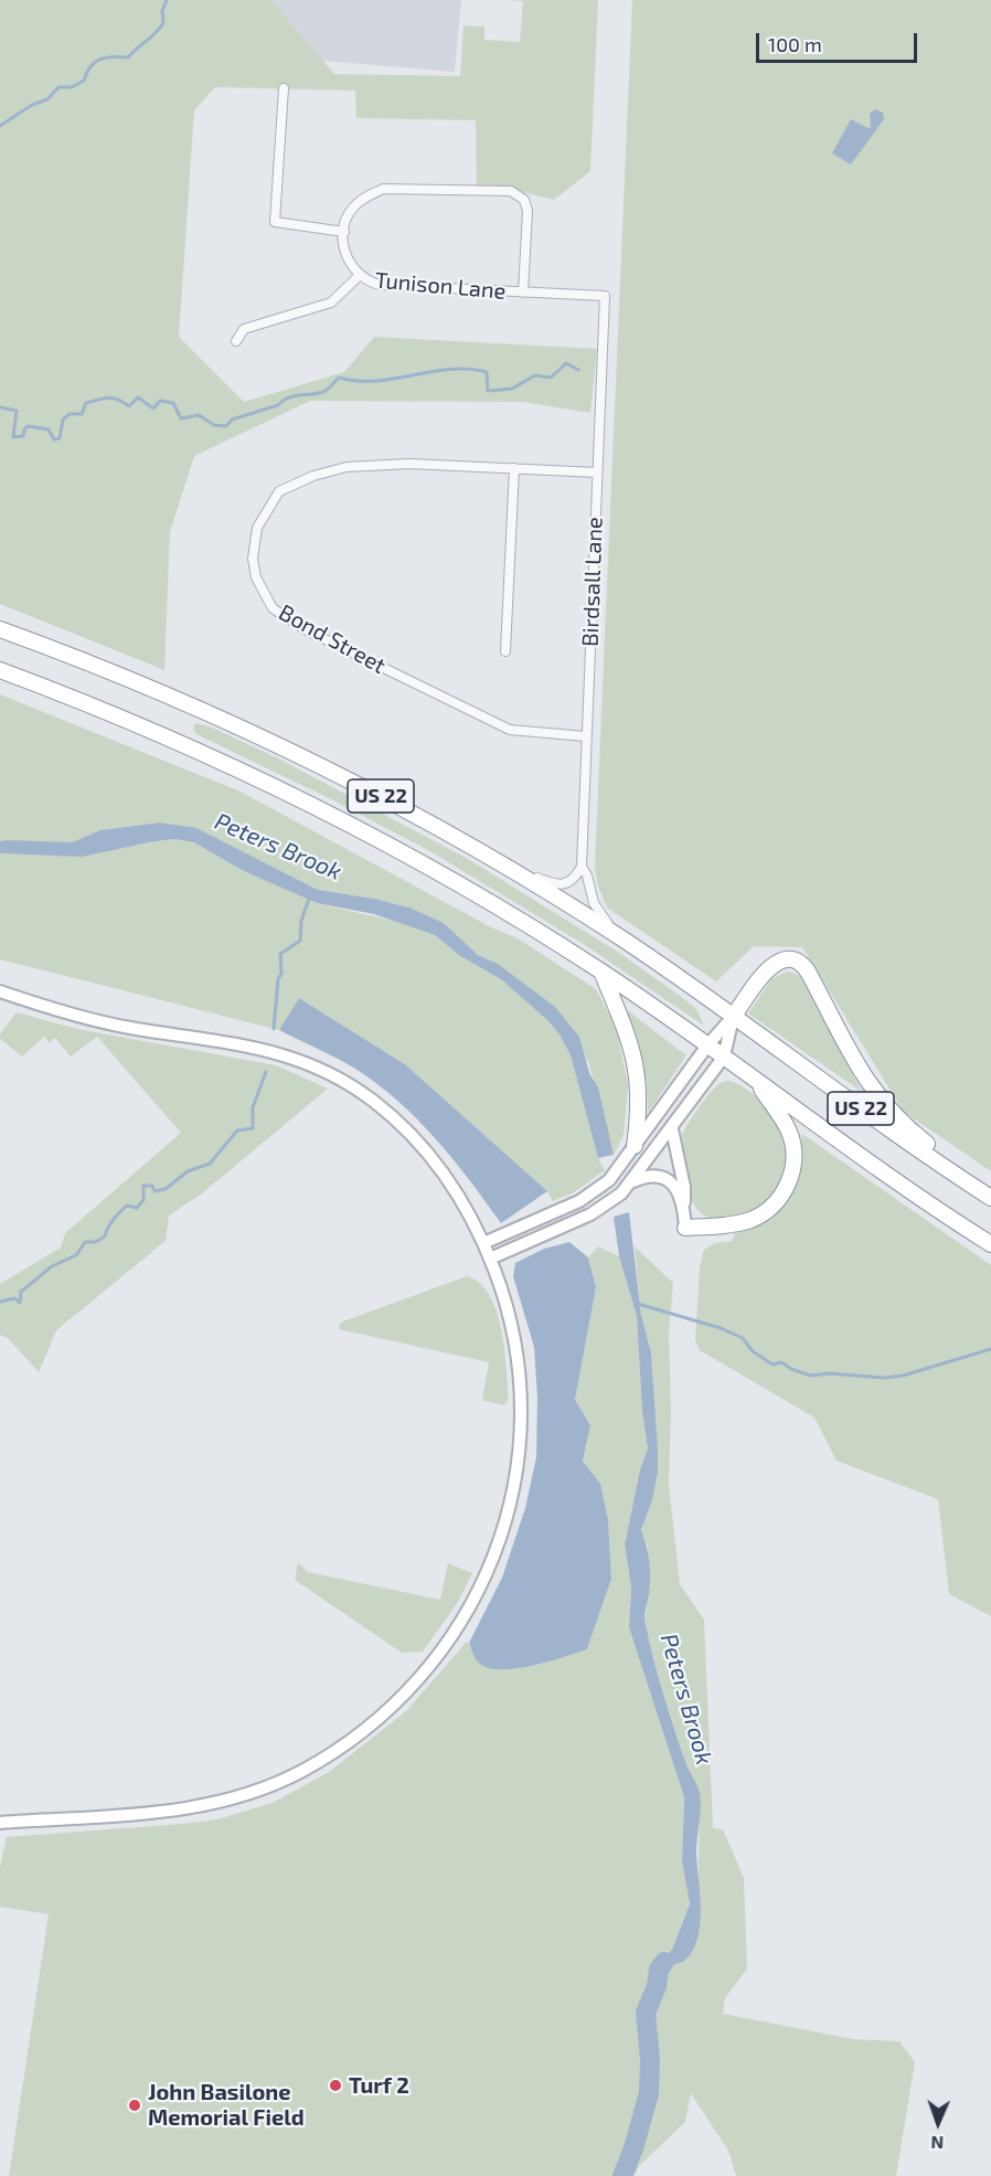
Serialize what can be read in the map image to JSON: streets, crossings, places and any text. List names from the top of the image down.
{
  "streets": {
    "highway": ["US 22"],
    "street": ["Tunison Lane", "Birdsall Lane", "Bond Street"]
  },
  "crossings": [
    ["Tunison Lane", "Birdsall Lane"],
    ["Birdsall Lane", "Bond Street"],
    ["Birdsall Lane", "US 22"]
  ],
  "water": ["Peters Brook"],
  "places": ["Turf 2", "John Basilone Memorial Field"],
  "scale_bar": "100 m",
  "north": "bottom"
}
